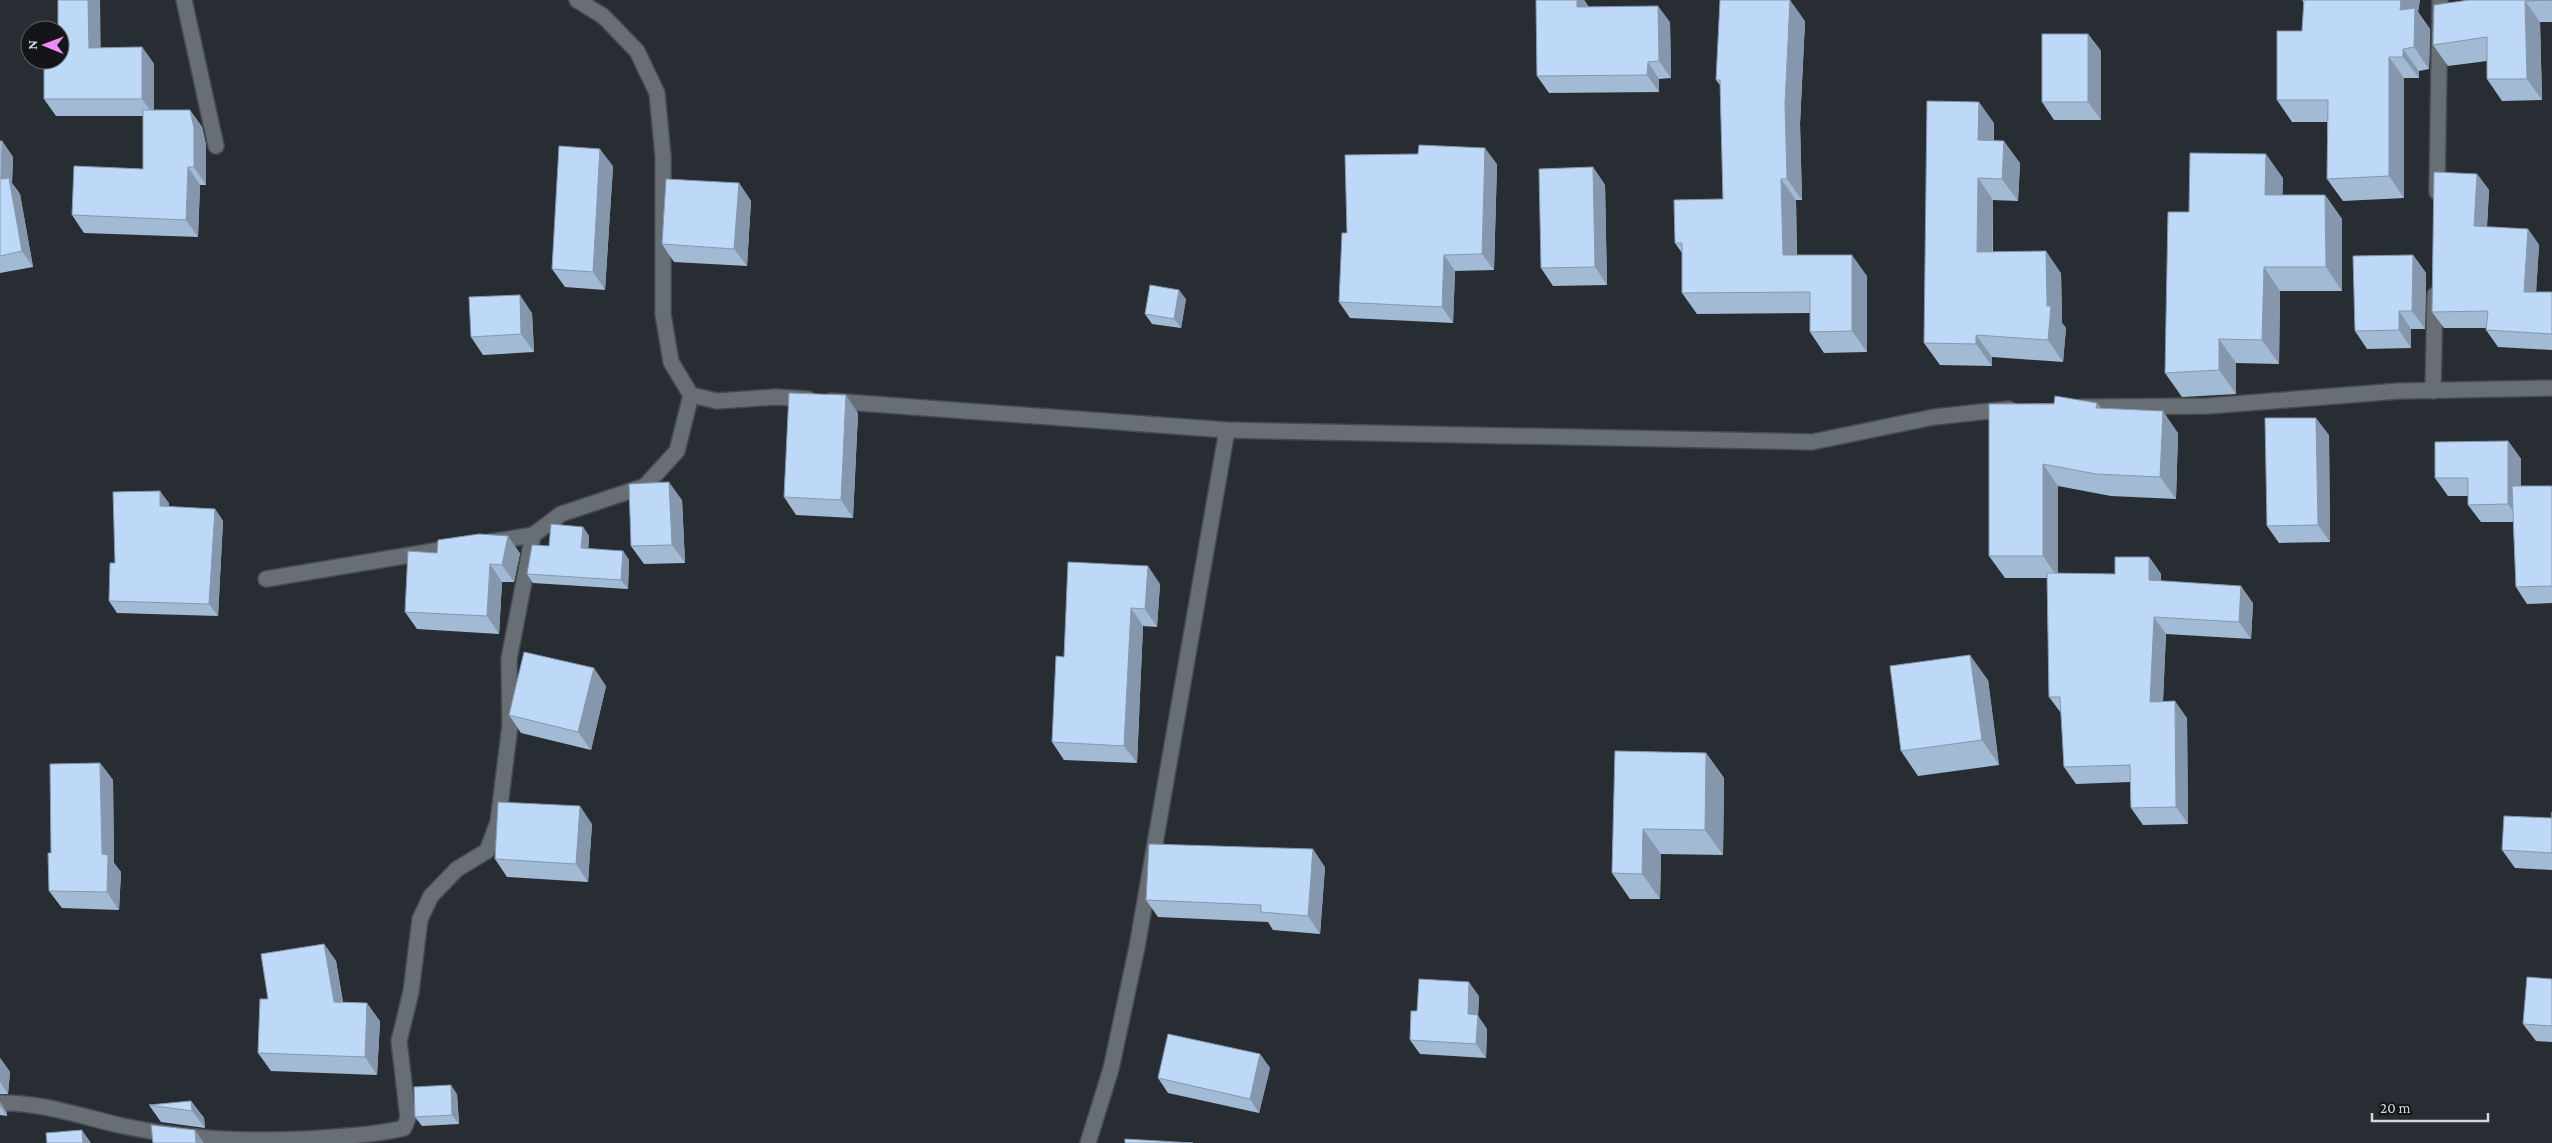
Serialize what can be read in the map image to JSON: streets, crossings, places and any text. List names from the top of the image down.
{
  "scale_bar": "20 m",
  "north": "left"
}
